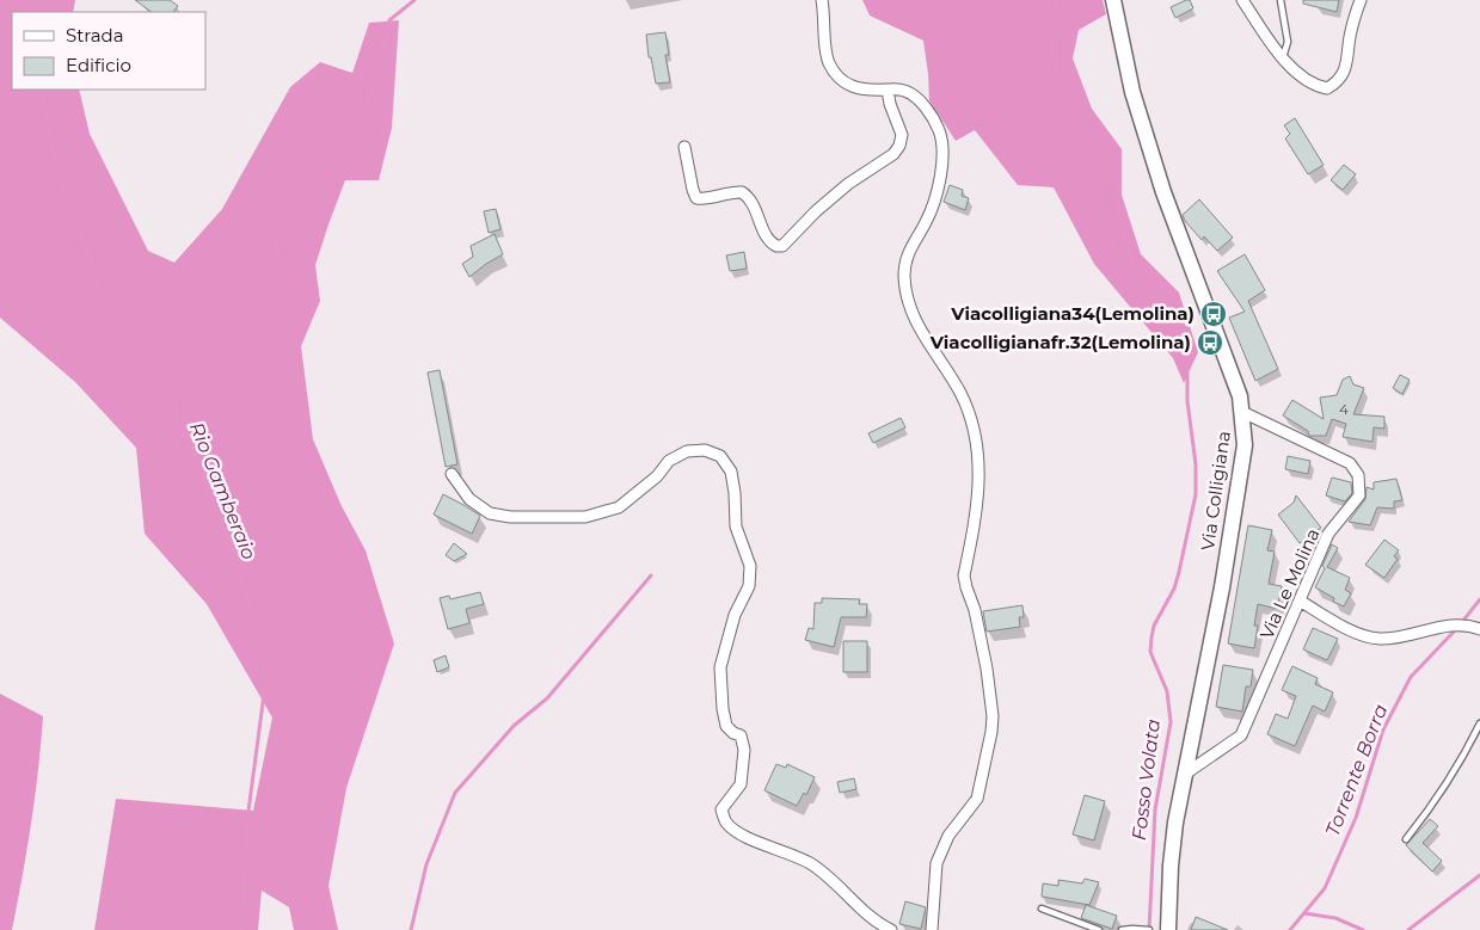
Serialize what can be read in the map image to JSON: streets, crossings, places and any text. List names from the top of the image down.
{
  "streets": {
    "street": ["Via Colligiana", "Via Le Molina"]
  },
  "crossings": [
    ["Via Colligiana", "Via Le Molina"]
  ],
  "water": ["Rio Gamberaio", "Torrente Borra", "Fosso Volata"],
  "places": {
    "bus stop": ["Viacolligiana34(Lemolina)", "Viacolligianafr.32(Lemolina)"]
  },
  "house_numbers": ["4"],
  "legend": ["Strada", "Edificio"]
}
